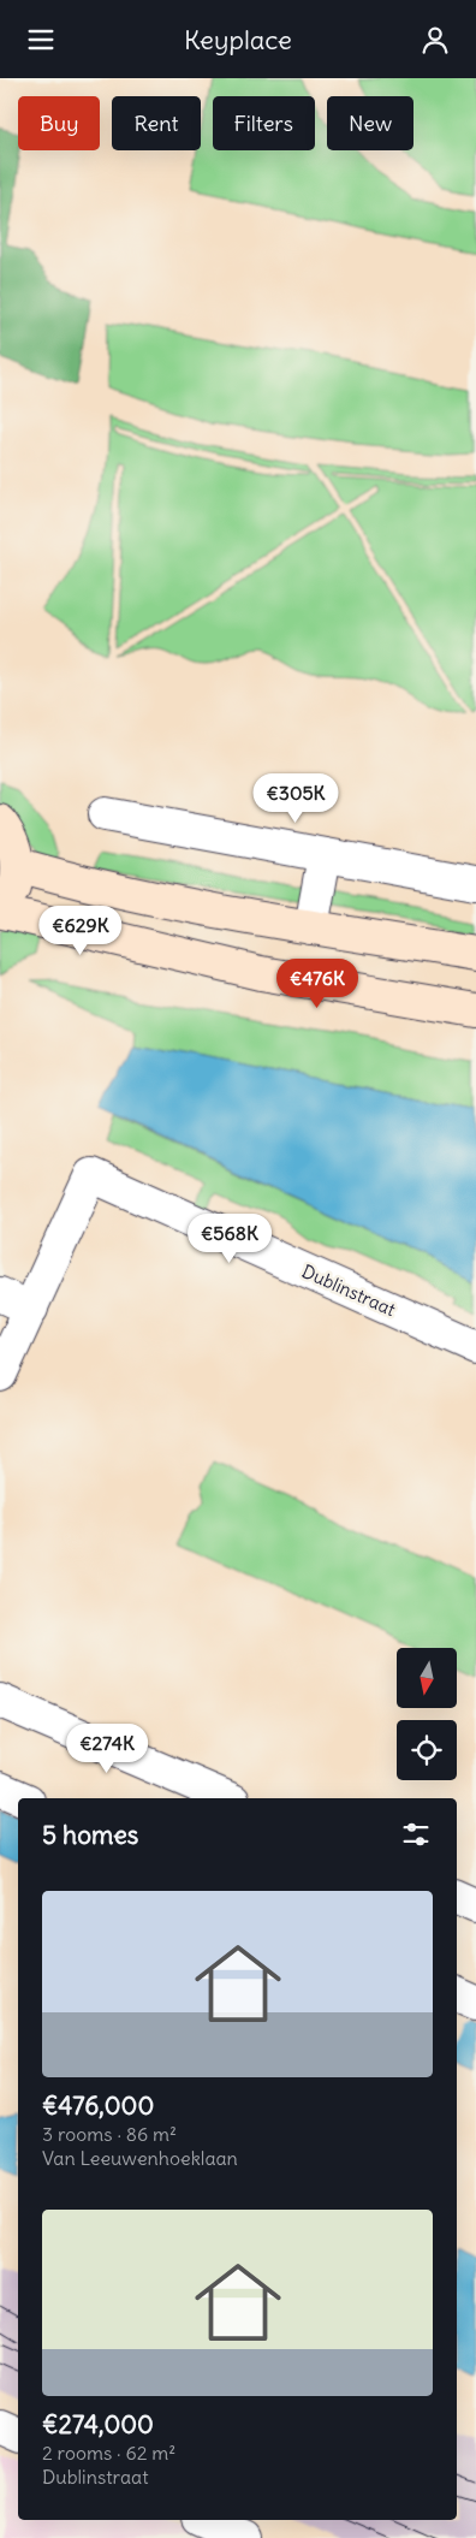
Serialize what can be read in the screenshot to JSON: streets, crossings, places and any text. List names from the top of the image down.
{
  "streets": {
    "street": ["Dublinstraat"]
  },
  "north": "bottom",
  "page": {
    "header": "Keyplace",
    "chip": [
      "Buy",
      "Rent",
      "Filters",
      "New"
    ],
    "price": [
      "€305K",
      "€629K",
      "€476K",
      "€568K",
      "€274K"
    ],
    "heading": "5 homes",
    "list": [
      {
        "name": "€476,000",
        "note": "3 rooms · 86 m² · Van Leeuwenhoeklaan"
      },
      {
        "name": "€274,000",
        "note": "2 rooms · 62 m² · Dublinstraat"
      }
    ]
  }
}
